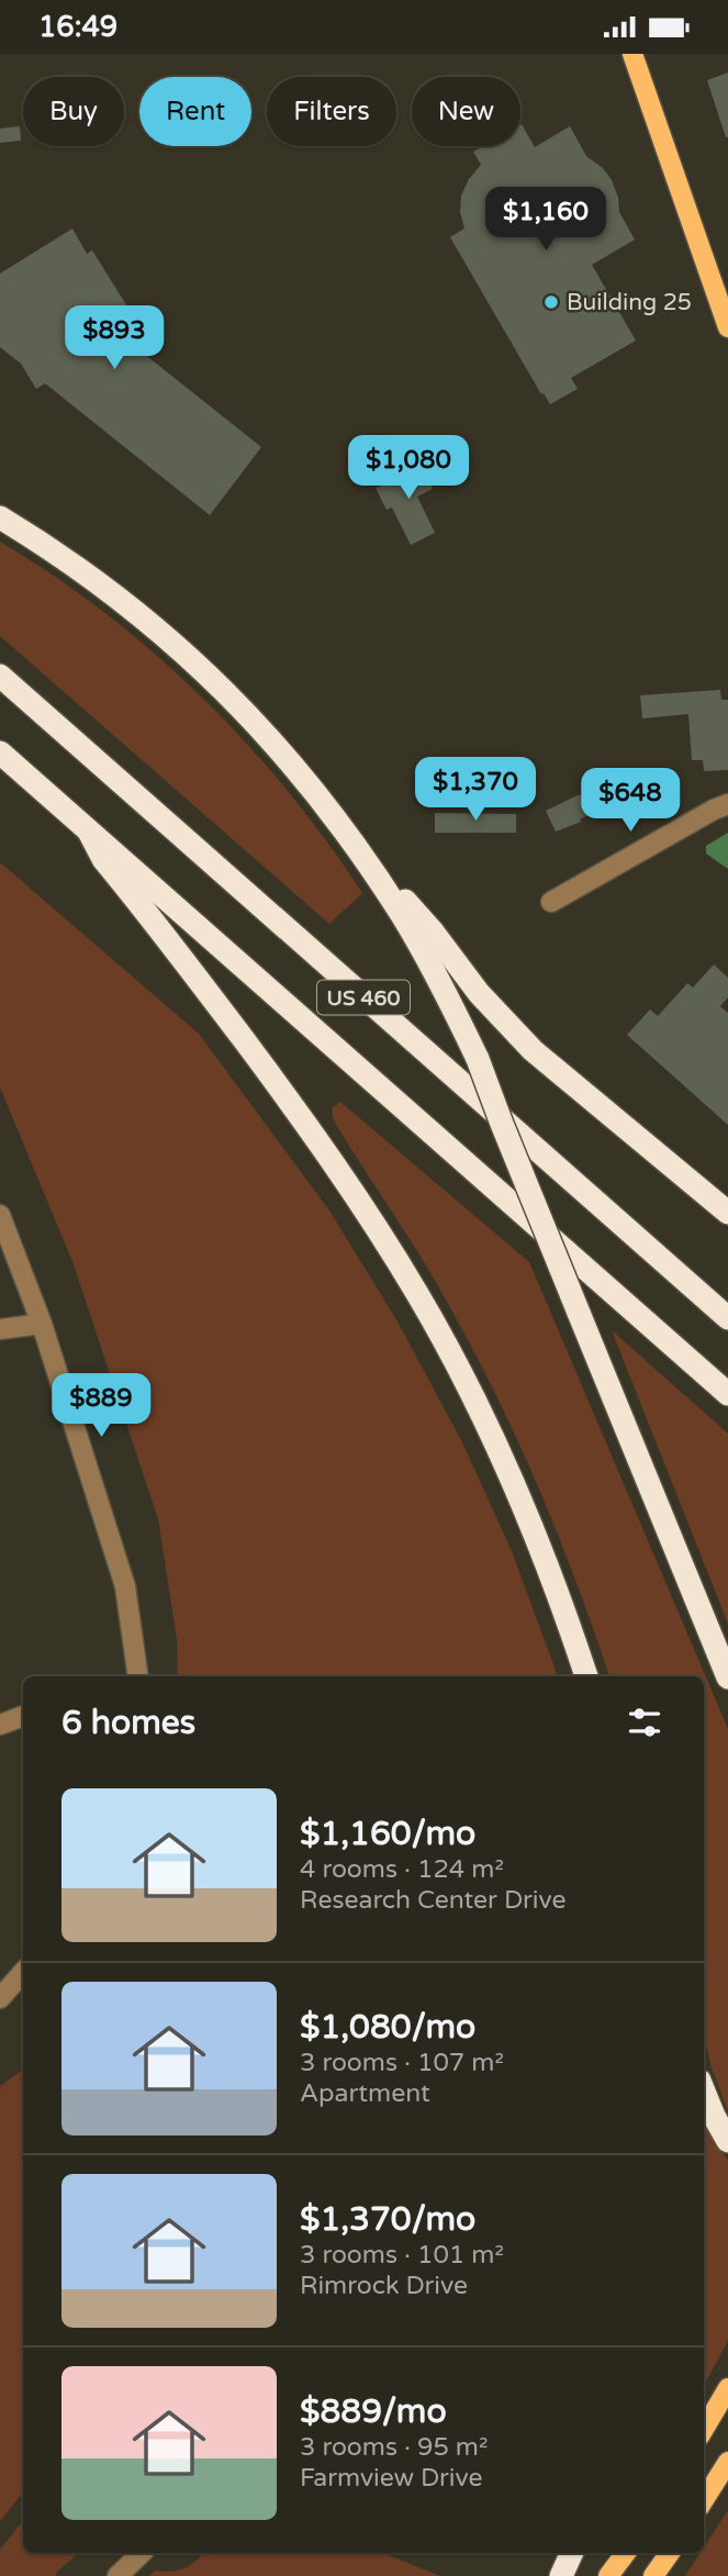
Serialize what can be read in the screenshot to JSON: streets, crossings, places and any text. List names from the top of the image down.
{
  "streets": {
    "highway": ["US 460"]
  },
  "places": ["Building 25"],
  "page": {
    "status": "16:49",
    "chip": [
      "Buy",
      "Rent",
      "Filters",
      "New"
    ],
    "price": [
      "$1,160",
      "$893",
      "$1,080",
      "$1,370",
      "$648",
      "$889"
    ],
    "heading": "6 homes",
    "list": [
      {
        "name": "$1,160/mo",
        "note": "4 rooms · 124 m² · Research Center Drive"
      },
      {
        "name": "$1,080/mo",
        "note": "3 rooms · 107 m² · Apartment"
      },
      {
        "name": "$1,370/mo",
        "note": "3 rooms · 101 m² · Rimrock Drive"
      },
      {
        "name": "$889/mo",
        "note": "3 rooms · 95 m² · Farmview Drive"
      }
    ]
  }
}
